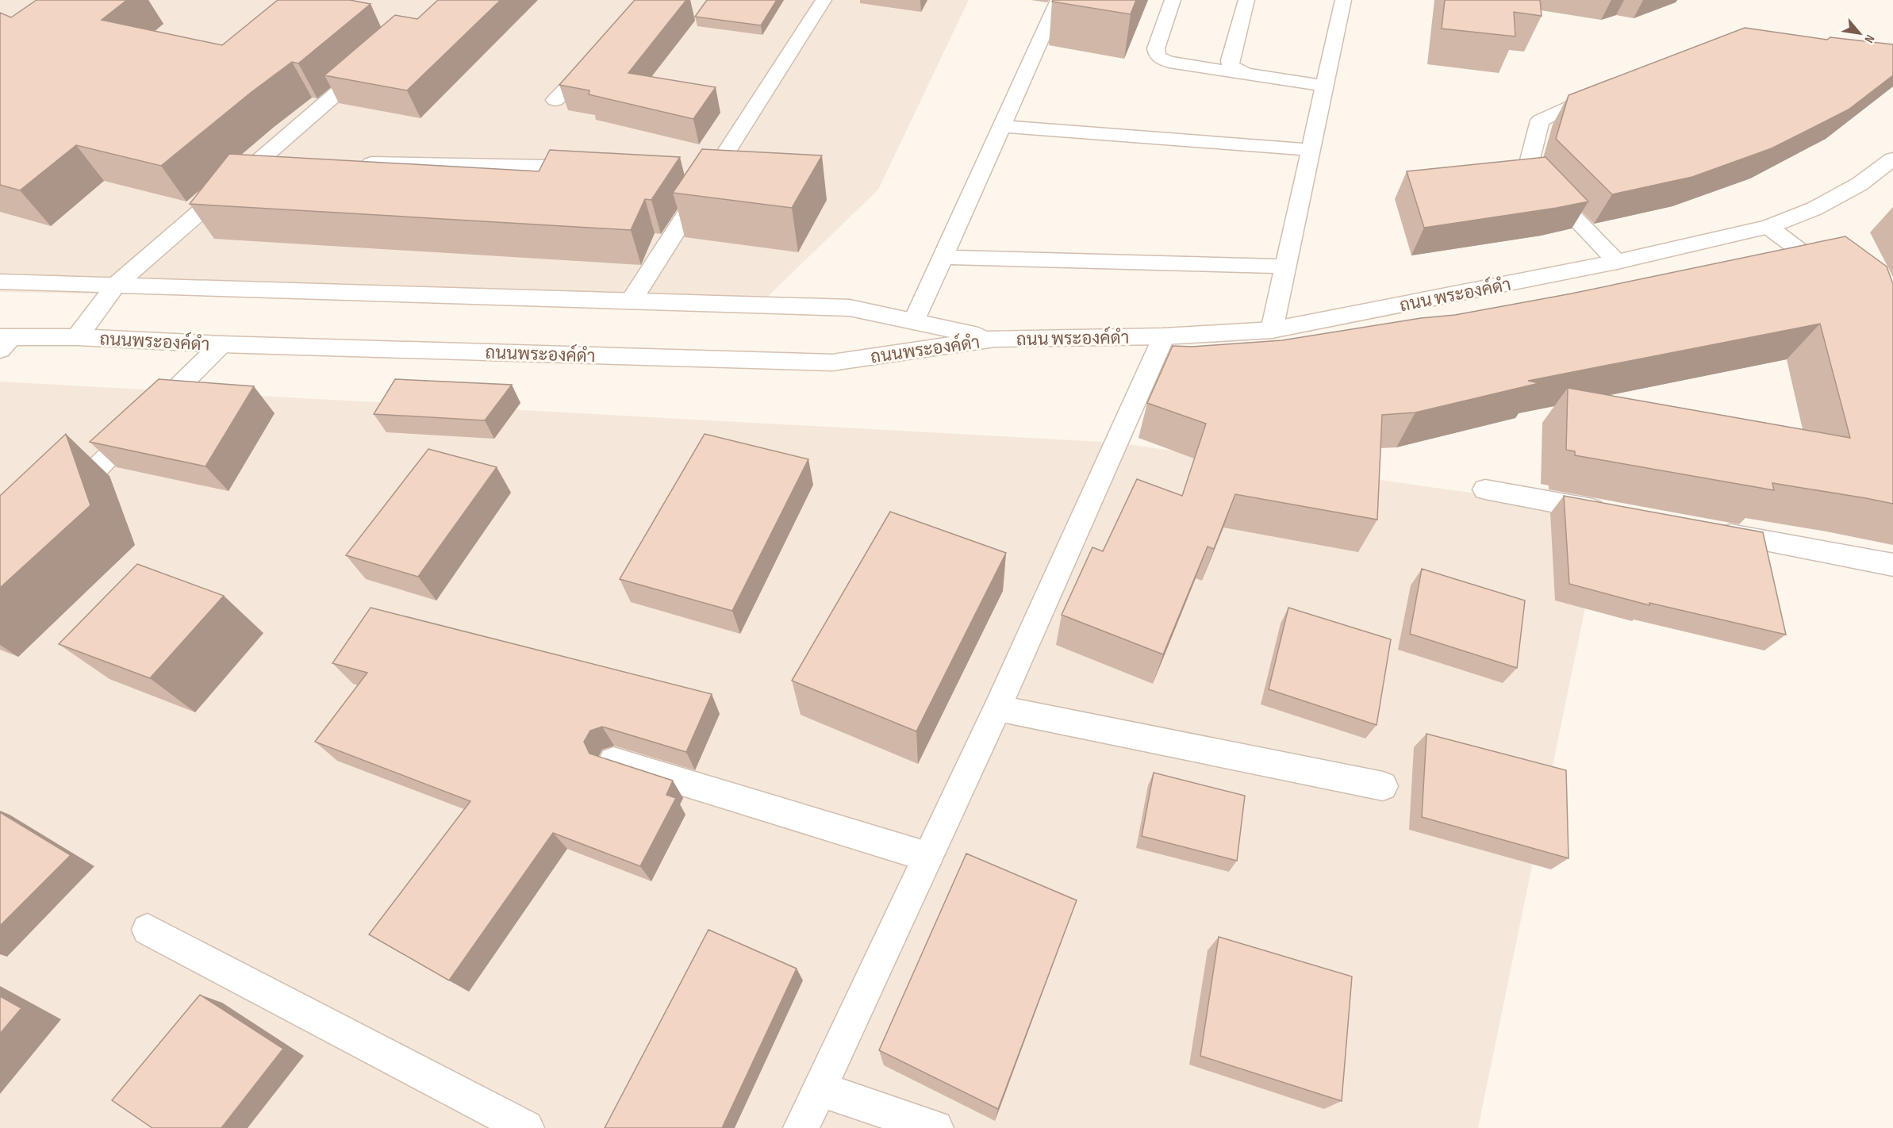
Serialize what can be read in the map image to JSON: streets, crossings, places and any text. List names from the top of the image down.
{
  "streets": {
    "street": ["ถนน พระองค์ดำ", "ถนนพระองค์ดำ"]
  },
  "crossings": [
    ["ถนน พระองค์ดำ", "ถนนพระองค์ดำ"]
  ],
  "north": "bottom right"
}
